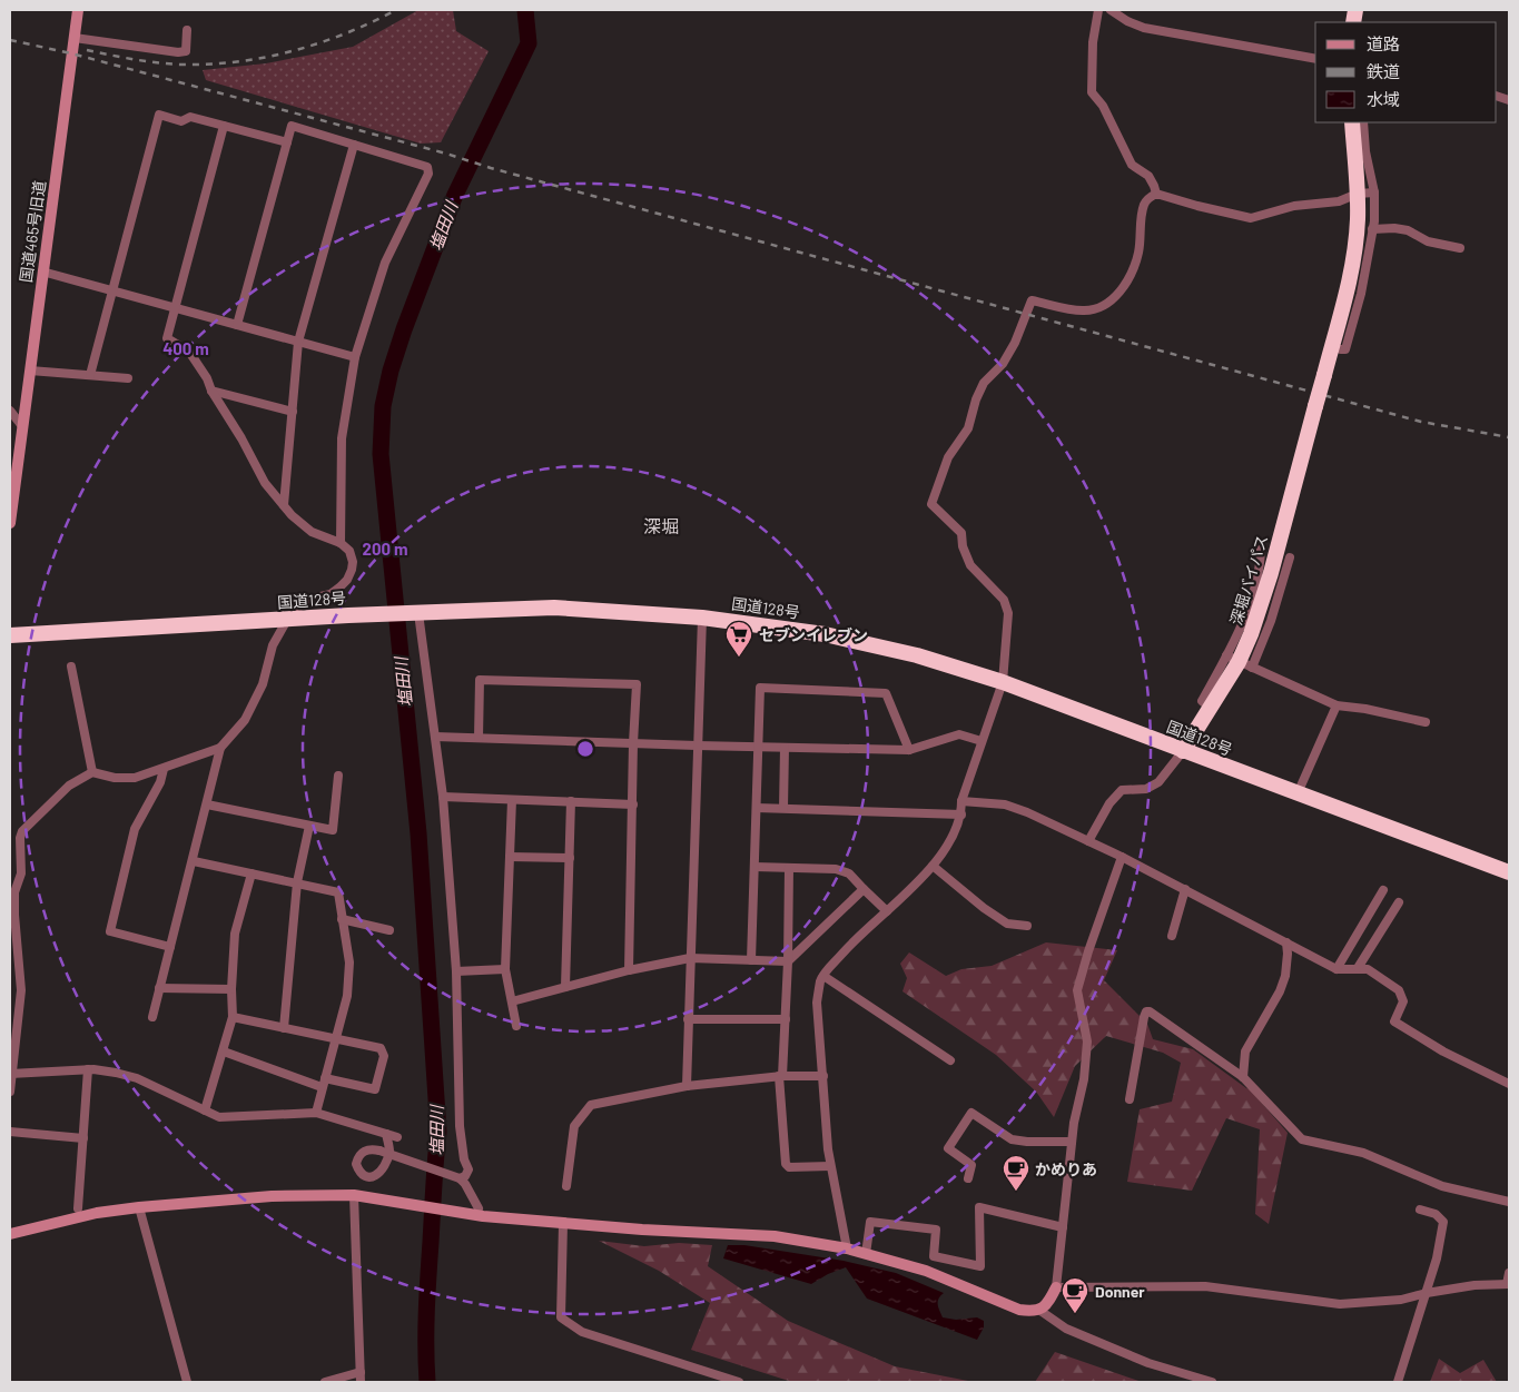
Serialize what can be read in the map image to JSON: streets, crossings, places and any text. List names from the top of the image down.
{
  "streets": {
    "highway": ["深堀バイパス", "国道128号"],
    "street": ["国道465号旧道"]
  },
  "crossings": [
    ["深堀バイパス", "国道128号"]
  ],
  "districts": ["深堀"],
  "water": ["塩田川"],
  "places": {
    "supermarket": ["セブンイレブン"],
    "cafe": ["かめりあ", "Donner"]
  },
  "legend": ["道路", "鉄道", "水域"],
  "rings": ["400 m", "200 m"]
}
